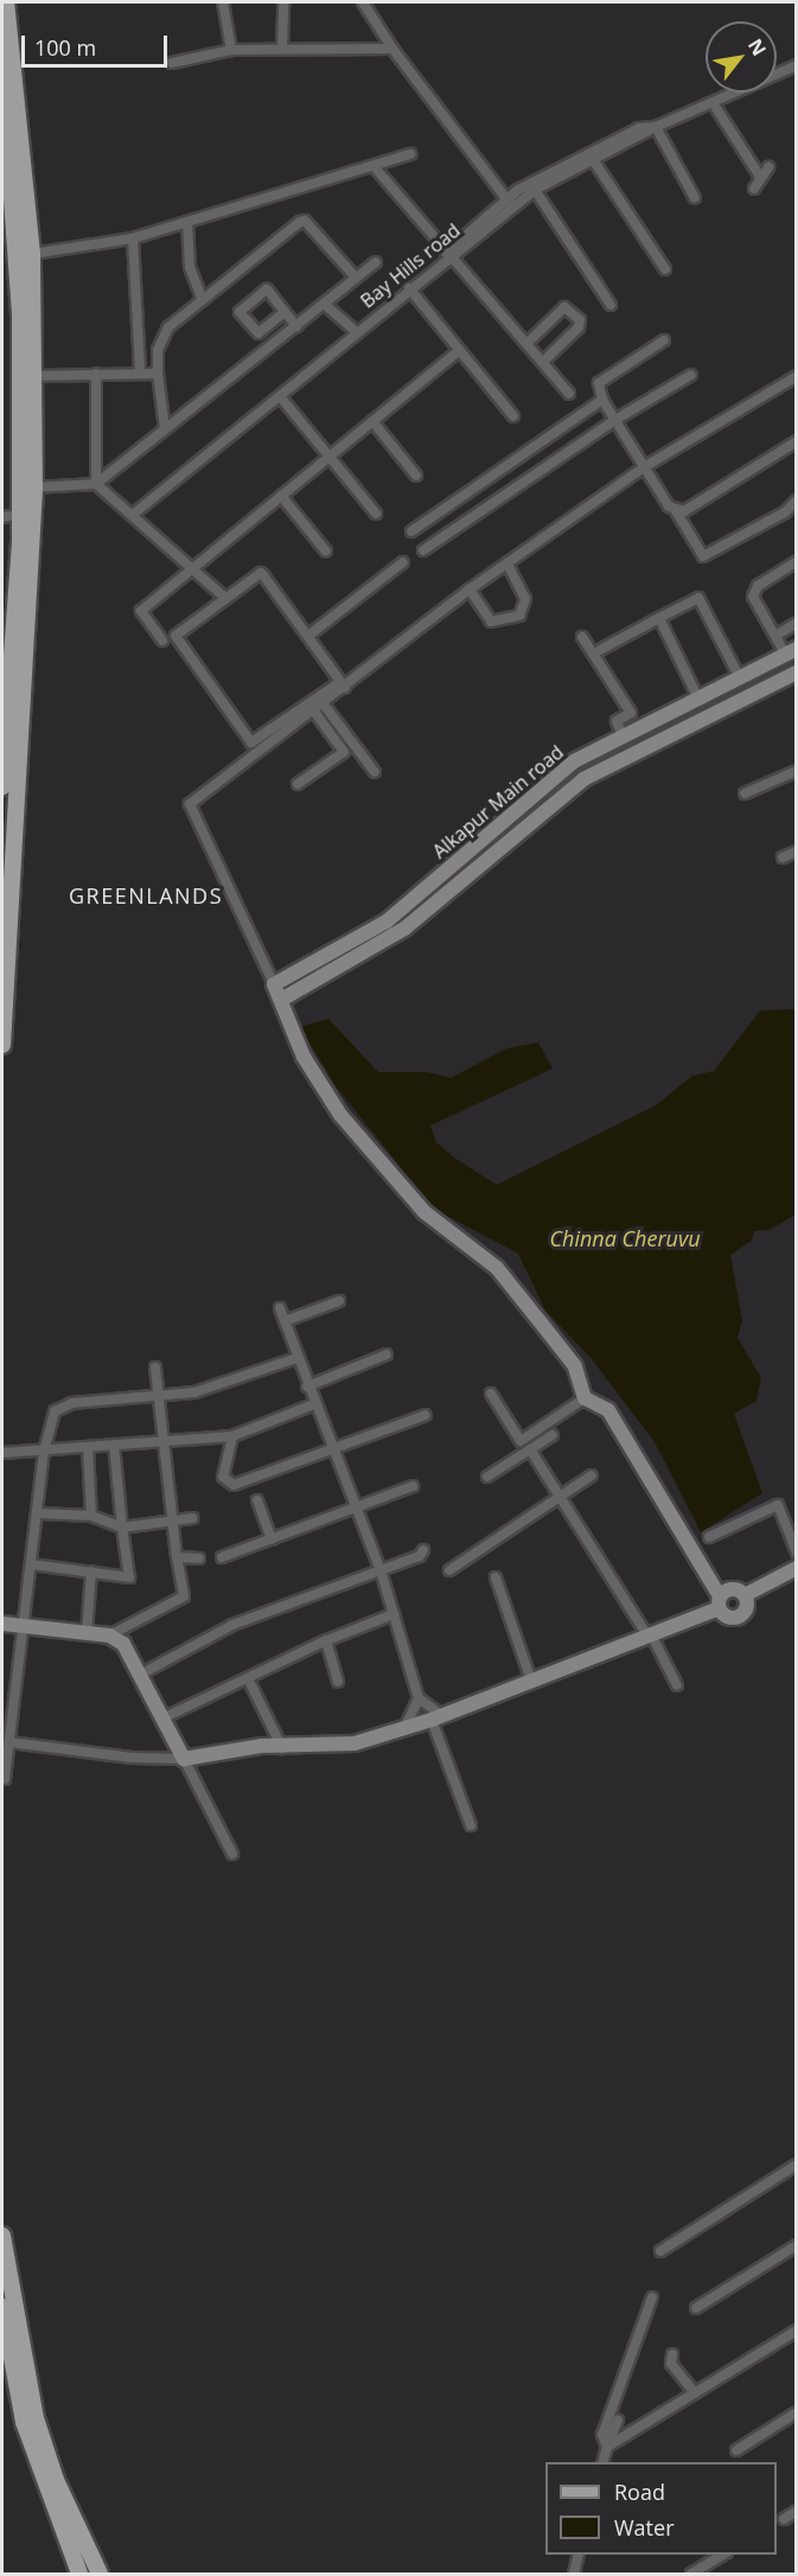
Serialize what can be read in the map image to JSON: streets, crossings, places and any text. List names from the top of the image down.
{
  "streets": {
    "street": ["Bay Hills road", "Alkapur Main road"]
  },
  "districts": ["GREENLANDS"],
  "water": ["Chinna Cheruvu"],
  "legend": ["Road", "Water"],
  "scale_bar": "100 m",
  "north": "top right"
}
